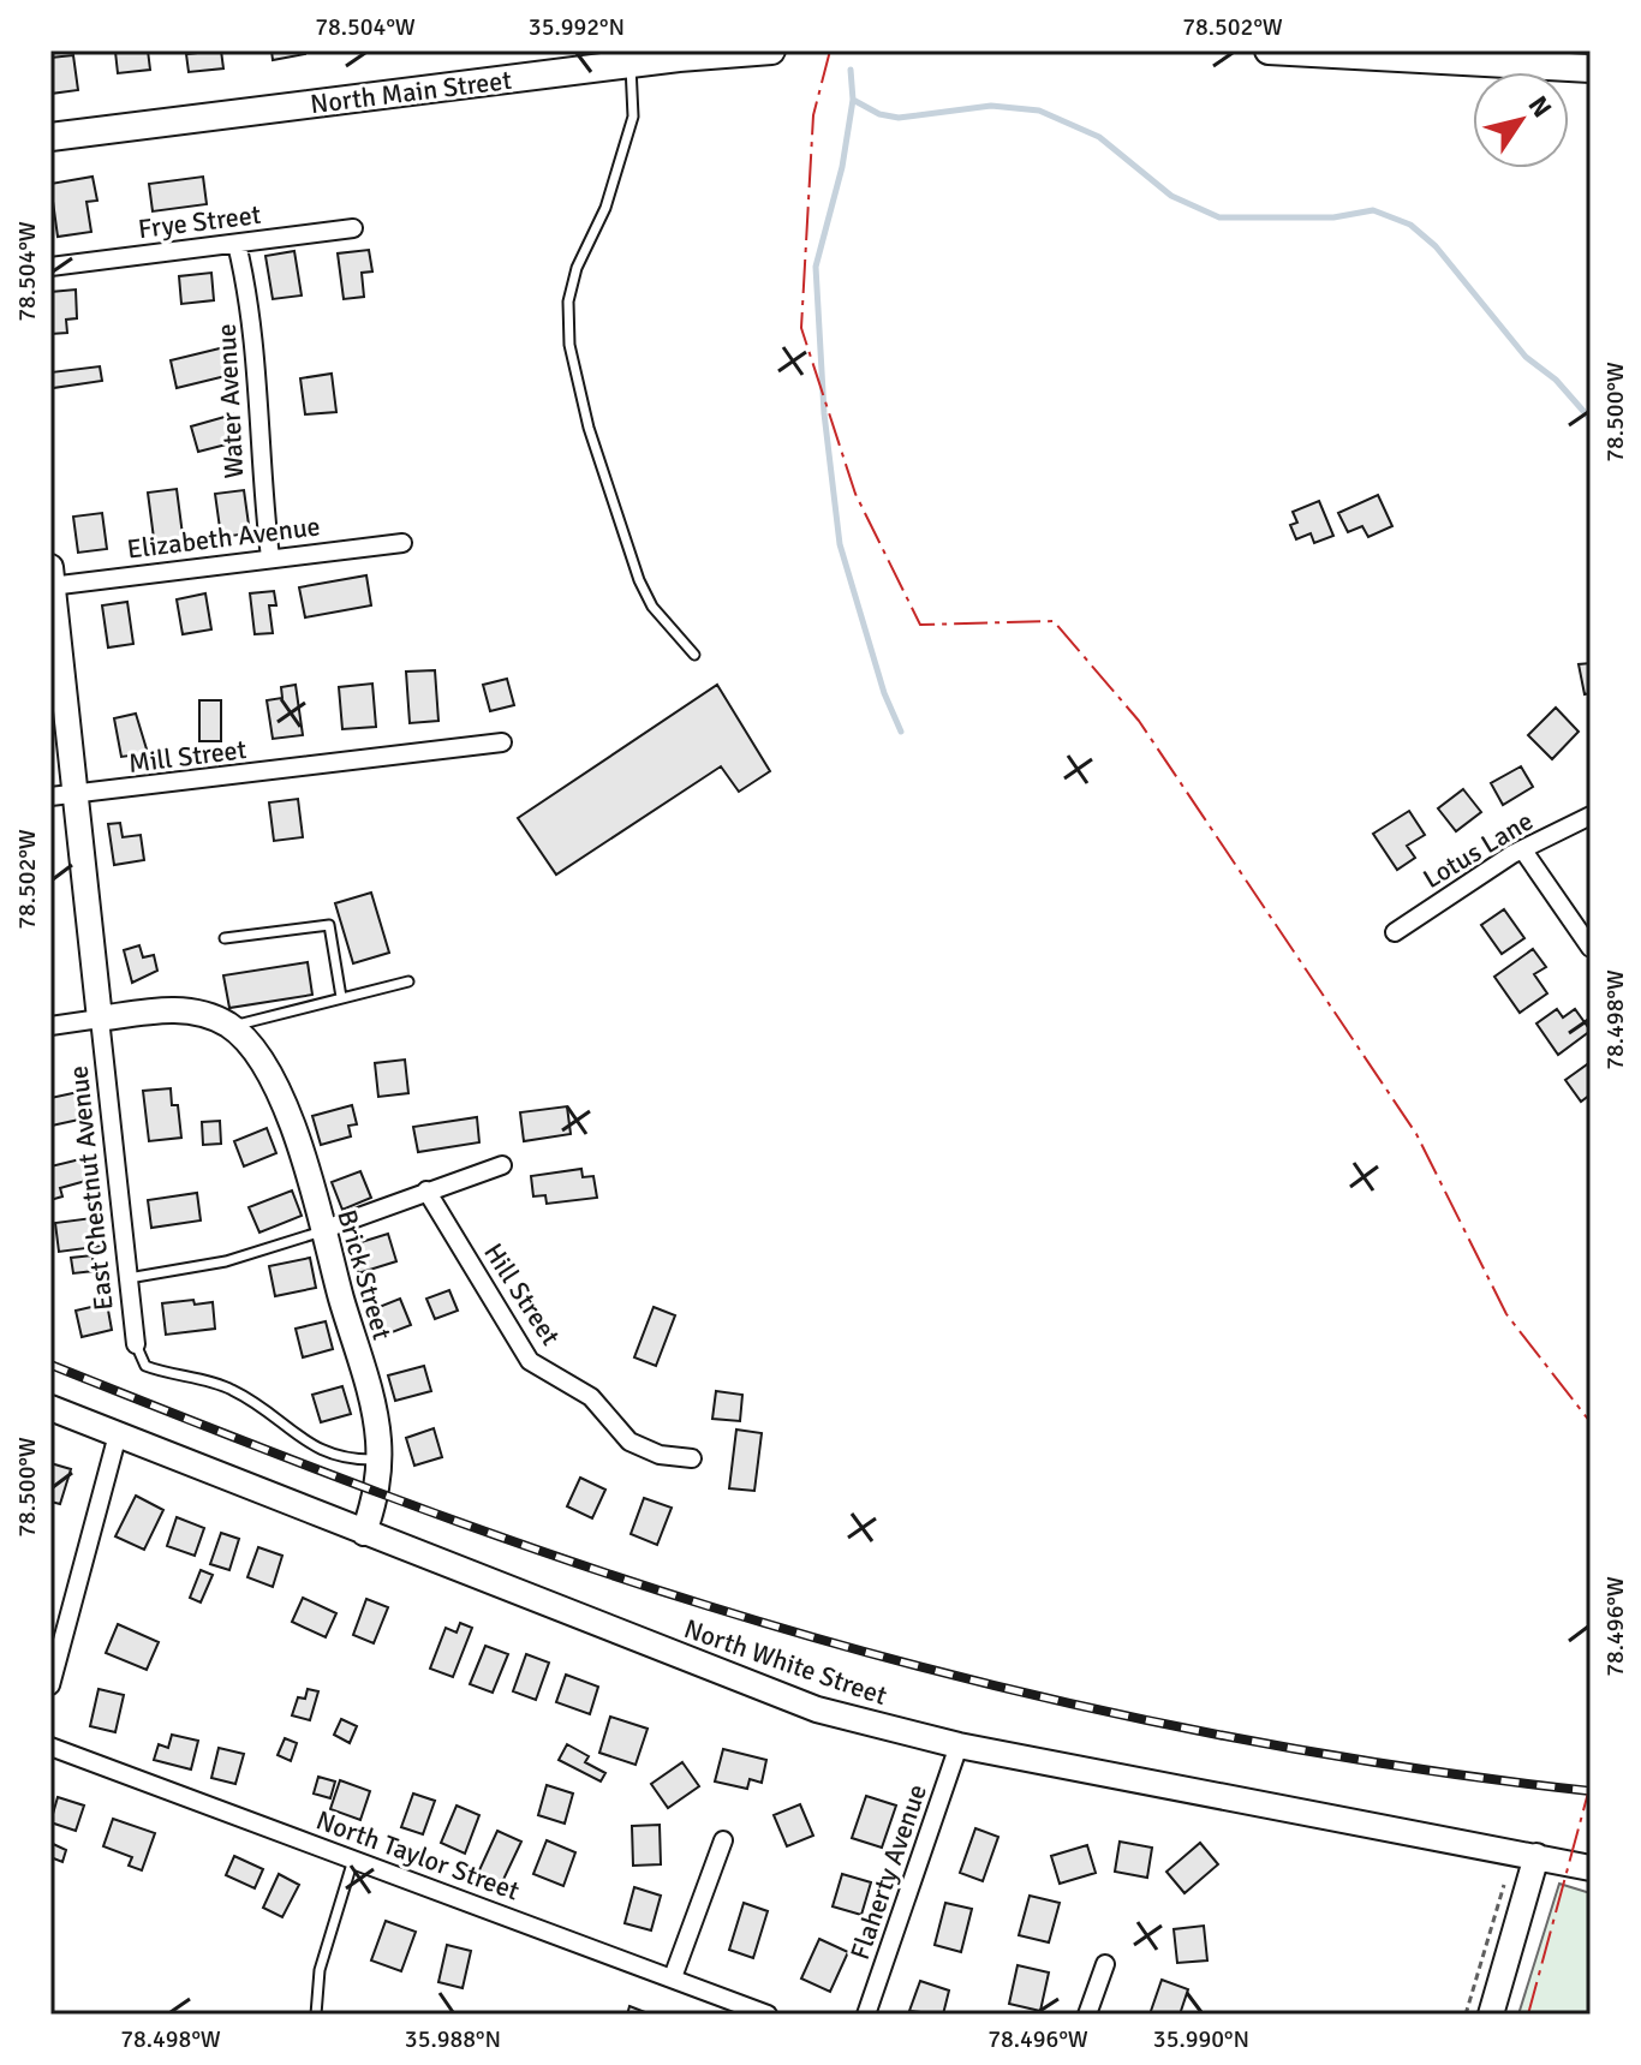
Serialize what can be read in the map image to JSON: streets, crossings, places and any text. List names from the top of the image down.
{
  "streets": {
    "main road": [
      "North Main Street",
      "East Chestnut Avenue",
      "Brick Street",
      "North White Street"
    ],
    "street": [
      "Frye Street",
      "Water Avenue",
      "Elizabeth Avenue",
      "Mill Street",
      "Lotus Lane",
      "Hill Street",
      "North Taylor Street",
      "Flaherty Avenue"
    ]
  },
  "crossings": [
    ["Frye Street", "Water Avenue"],
    ["Water Avenue", "Elizabeth Avenue"],
    ["Elizabeth Avenue", "East Chestnut Avenue"],
    ["Mill Street", "East Chestnut Avenue"],
    ["Brick Street", "North White Street"],
    ["North White Street", "Flaherty Avenue"]
  ],
  "north": "top right",
  "coordinates": [
    "78.504°W",
    "35.992°N",
    "78.502°W",
    "78.500°W",
    "78.498°W",
    "78.496°W",
    "35.988°N",
    "35.990°N"
  ]
}
